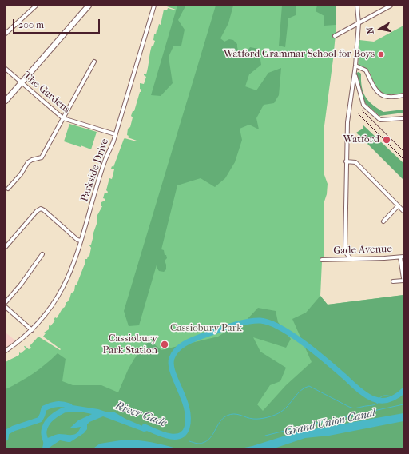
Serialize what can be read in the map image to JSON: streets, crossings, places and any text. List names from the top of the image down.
{
  "streets": {
    "street": ["The Gardens", "Parkside Drive", "Gade Avenue"]
  },
  "crossings": [
    ["The Gardens", "Parkside Drive"]
  ],
  "water": ["River Gade", "Grand Union Canal"],
  "parks": ["Cassiobury Park"],
  "places": ["Watford Grammar School for Boys", "Watford", "Cassiobury Park Station"],
  "scale_bar": "200 m",
  "north": "left"
}
